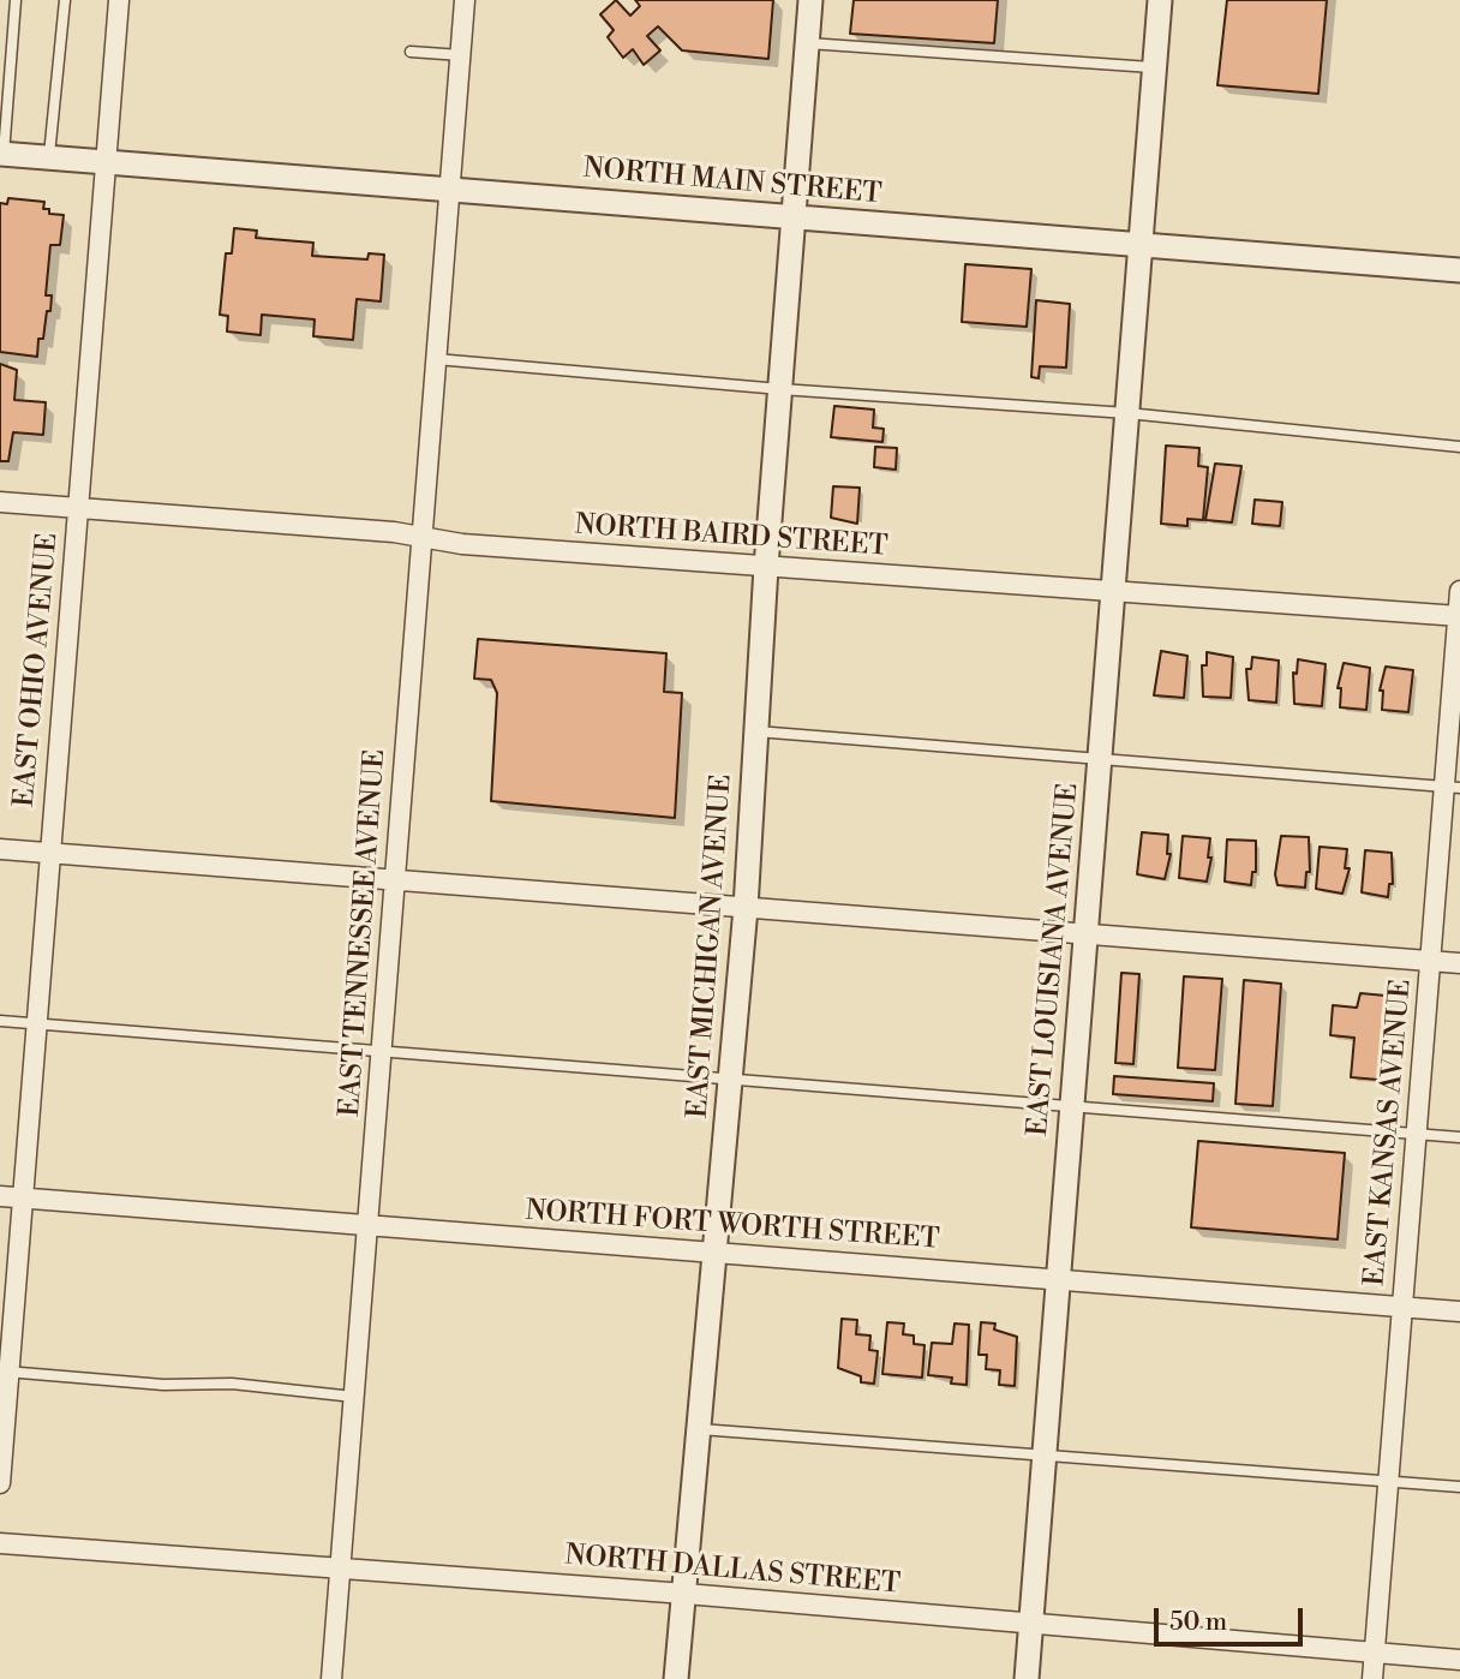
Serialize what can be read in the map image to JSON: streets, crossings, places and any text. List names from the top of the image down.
{
  "streets": {
    "street": [
      "NORTH MAIN STREET",
      "NORTH BAIRD STREET",
      "EAST OHIO AVENUE",
      "EAST TENNESSEE AVENUE",
      "EAST MICHIGAN AVENUE",
      "EAST LOUISIANA AVENUE",
      "EAST KANSAS AVENUE",
      "NORTH FORT WORTH STREET",
      "NORTH DALLAS STREET"
    ]
  },
  "crossings": [
    ["NORTH MAIN STREET", "EAST OHIO AVENUE"],
    ["NORTH MAIN STREET", "EAST TENNESSEE AVENUE"],
    ["NORTH MAIN STREET", "EAST MICHIGAN AVENUE"],
    ["NORTH MAIN STREET", "EAST LOUISIANA AVENUE"],
    ["NORTH BAIRD STREET", "EAST OHIO AVENUE"],
    ["NORTH BAIRD STREET", "EAST TENNESSEE AVENUE"],
    ["NORTH BAIRD STREET", "EAST MICHIGAN AVENUE"],
    ["NORTH BAIRD STREET", "EAST LOUISIANA AVENUE"],
    ["NORTH BAIRD STREET", "EAST KANSAS AVENUE"],
    ["EAST OHIO AVENUE", "NORTH FORT WORTH STREET"],
    ["EAST TENNESSEE AVENUE", "NORTH FORT WORTH STREET"],
    ["EAST TENNESSEE AVENUE", "NORTH DALLAS STREET"],
    ["EAST MICHIGAN AVENUE", "NORTH FORT WORTH STREET"],
    ["EAST MICHIGAN AVENUE", "NORTH DALLAS STREET"],
    ["EAST LOUISIANA AVENUE", "NORTH FORT WORTH STREET"],
    ["EAST LOUISIANA AVENUE", "NORTH DALLAS STREET"],
    ["EAST KANSAS AVENUE", "NORTH FORT WORTH STREET"],
    ["EAST KANSAS AVENUE", "NORTH DALLAS STREET"]
  ],
  "scale_bar": "50 m"
}
